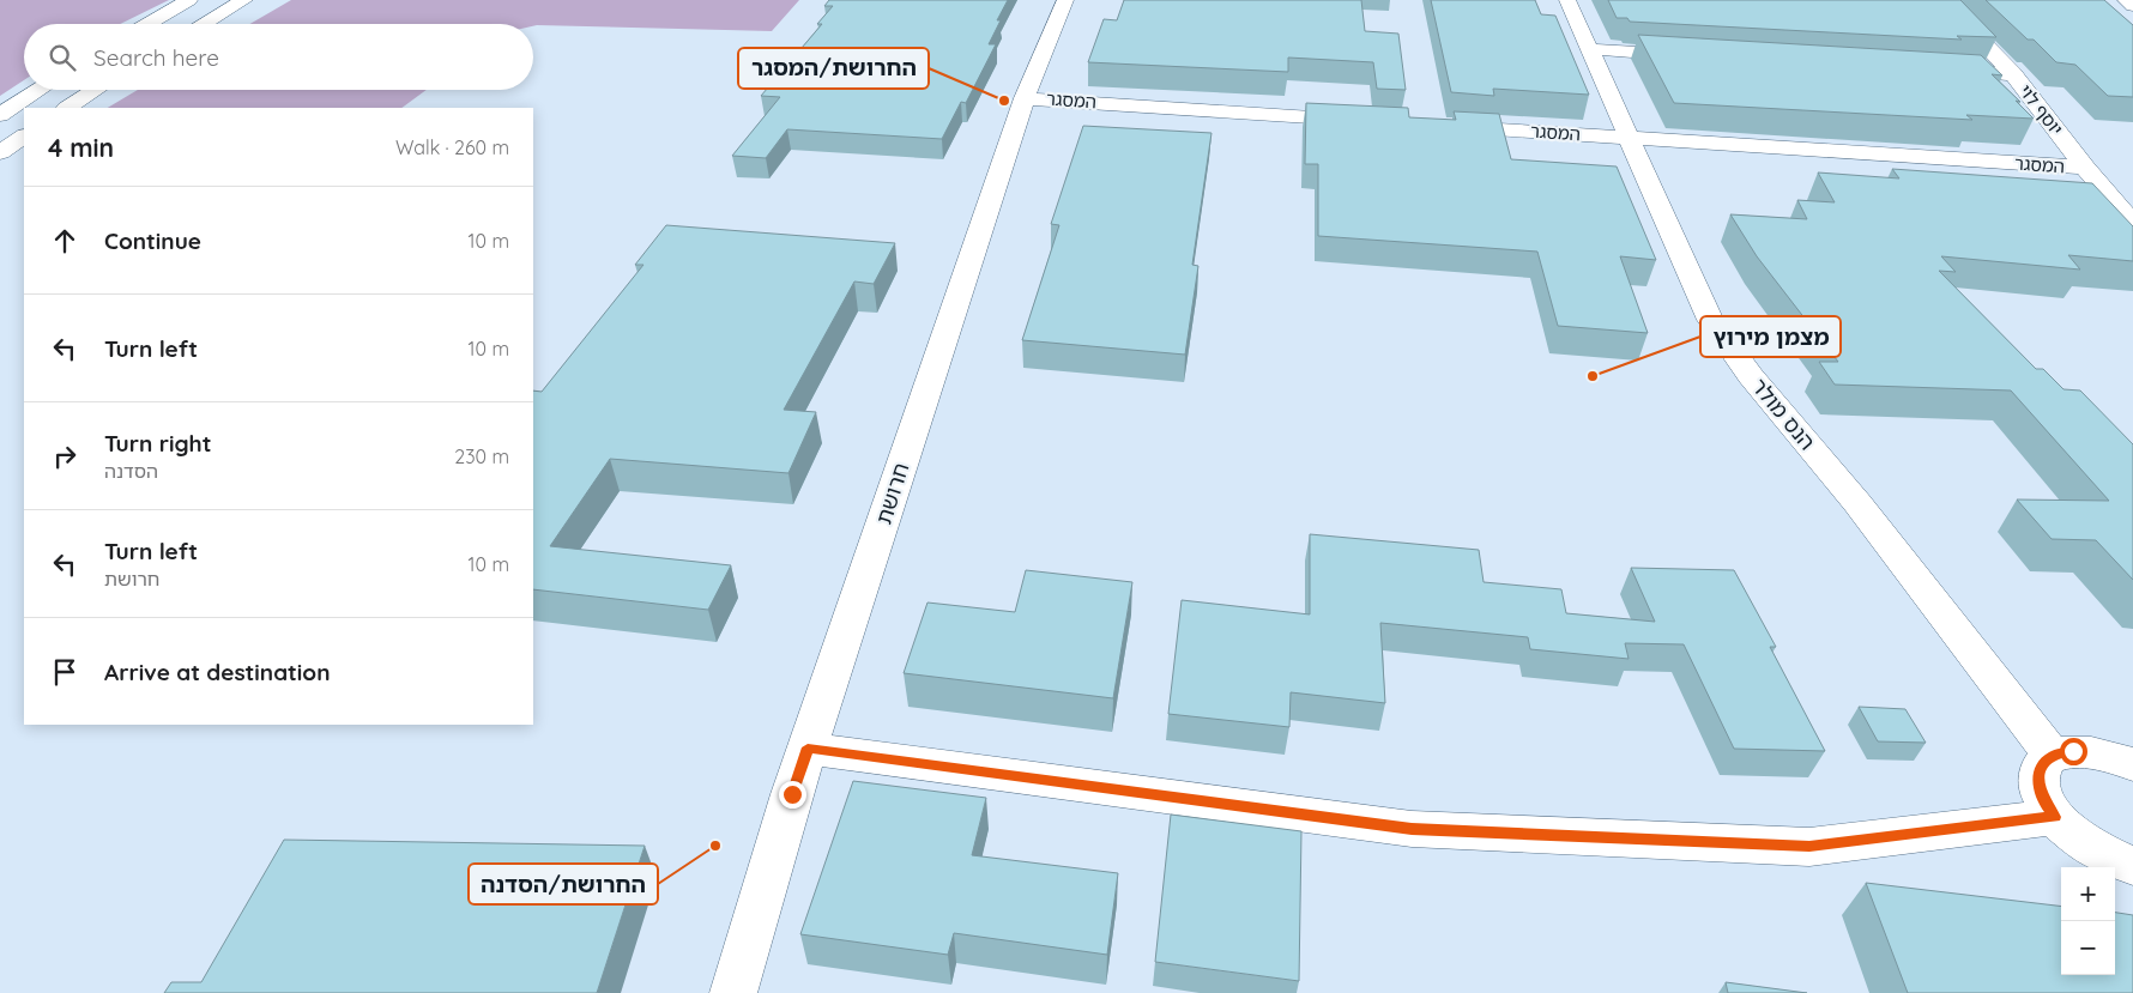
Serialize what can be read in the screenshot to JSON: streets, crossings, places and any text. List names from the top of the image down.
{
  "streets": {
    "main road": [
      "המסגר",
      "יוסף לוי",
      "הנס מולר",
      "חרושת"
    ]
  },
  "crossings": [
    ["המסגר", "יוסף לוי"],
    ["המסגר", "הנס מולר"],
    ["המסגר", "חרושת"]
  ],
  "places": ["החרושת/המסגר", "מצמן מירוץ", "החרושת/הסדנה"],
  "page": {
    "search": "Search here",
    "heading": ["4 min", "Walk · 260 m"],
    "list": [
      ["Continue", "10 m"],
      ["Turn left", "10 m"],
      ["Turn right", "הסדנה", "230 m"],
      ["Turn left", "חרושת", "10 m"],
      "Arrive at destination"
    ],
    "map_buttons": ["+", "−"]
  }
}
